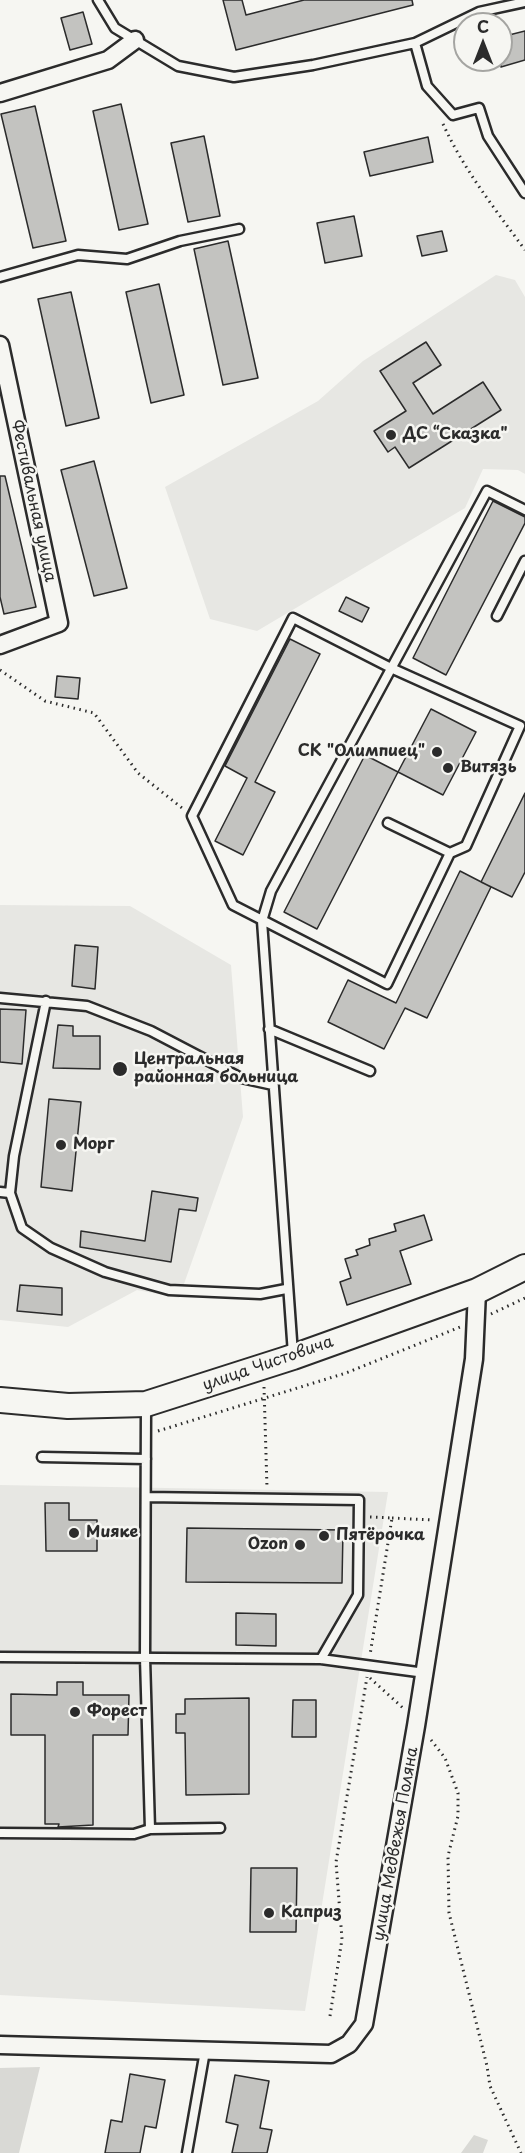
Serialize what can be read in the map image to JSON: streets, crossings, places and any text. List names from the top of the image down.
{
  "streets": {
    "street": ["Фестивальная улица", "улица Чистовича", "улица Медвежья Поляна"]
  },
  "crossings": [
    ["улица Чистовича", "улица Медвежья Поляна"]
  ],
  "places": [
    "ДС “Сказка\"",
    "СК \"Олимпиец\"",
    "Витязь",
    "Центральная районная больница",
    "Морг",
    "Мияке",
    "Пятёрочка",
    "Ozon",
    "Форест",
    "Каприз"
  ],
  "north": "top"
}
